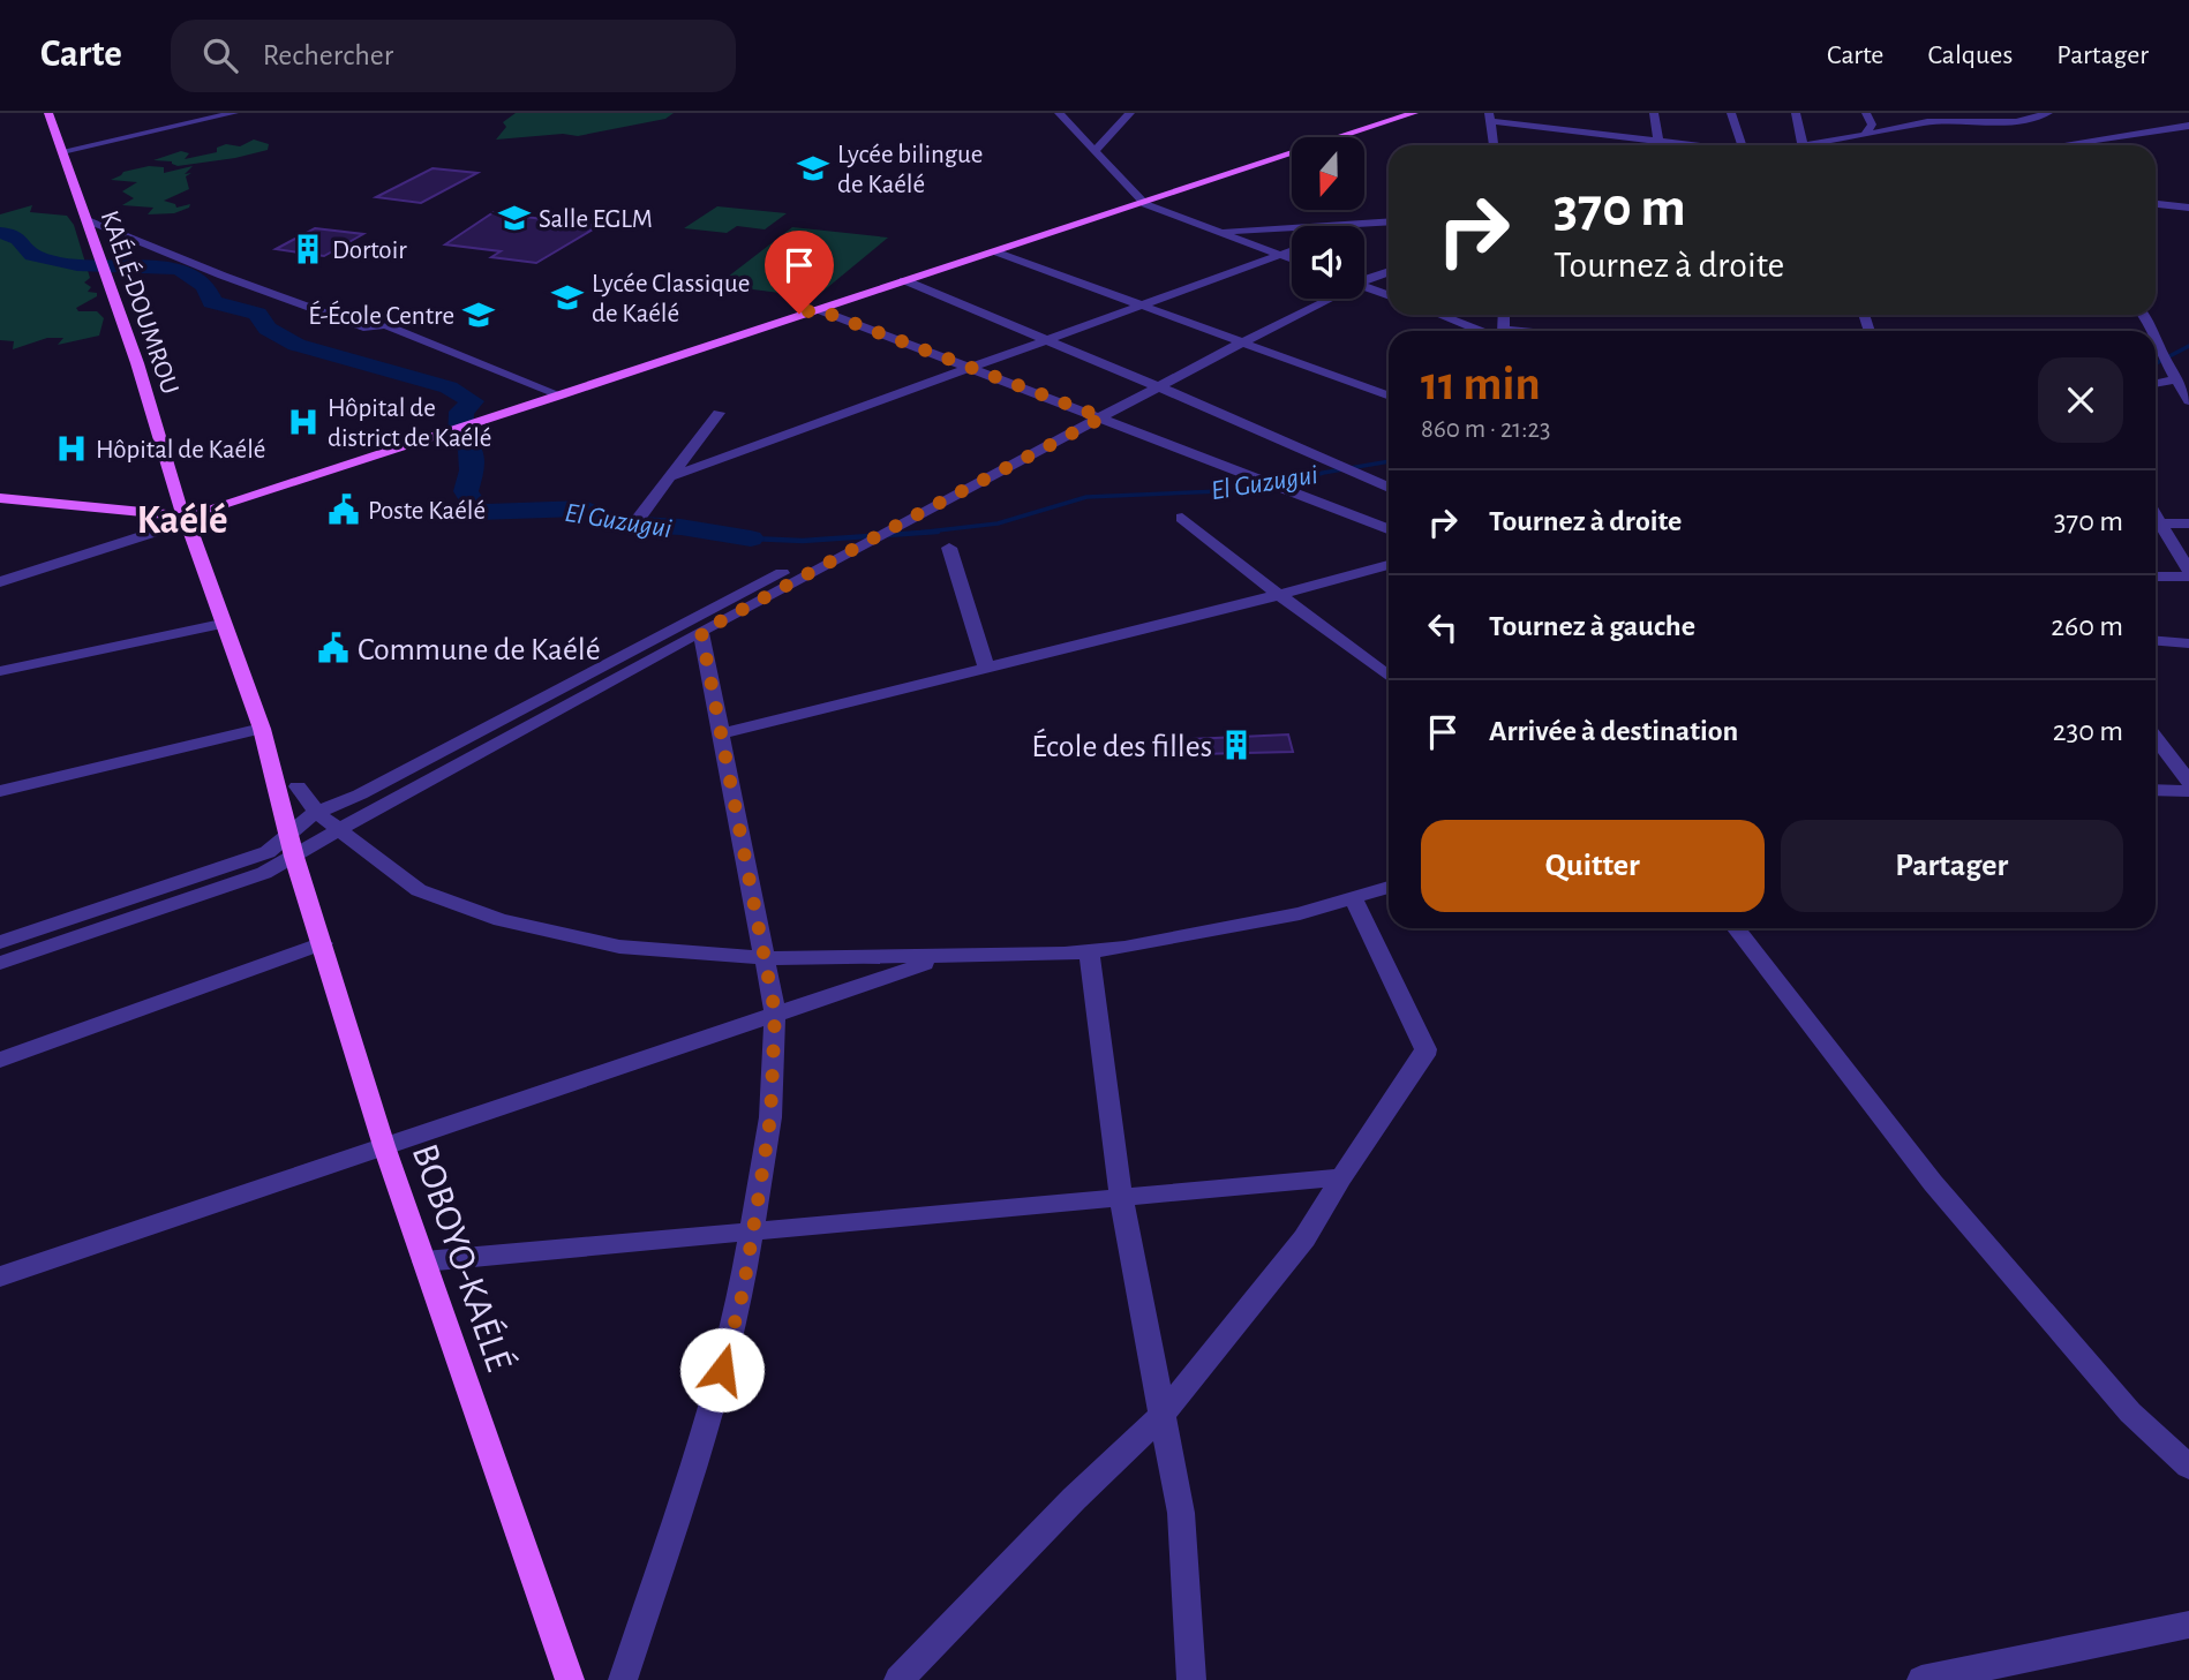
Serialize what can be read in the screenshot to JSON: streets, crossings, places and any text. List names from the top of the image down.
{
  "streets": {
    "main road": ["KAÉLÉ-DOUMROU", "BOBOYO-KAÉLÉ"]
  },
  "districts": ["Kaélé"],
  "water": ["El Guzugui"],
  "places": {
    "school or university": [
      "Lycée bilingue de Kaélé",
      "Salle EGLM",
      "Lycée Classique de Kaélé",
      "É-École Centre"
    ],
    "building": ["Dortoir", "École des filles"],
    "hospital": ["Hôpital de district de Kaélé", "Hôpital de Kaélé"],
    "public building": ["Poste Kaélé", "Commune de Kaélé"]
  },
  "north": "bottom",
  "page": {
    "header": "Carte",
    "search": "Rechercher",
    "nav": ["Carte", "Calques", "Partager"],
    "turn": ["370 m", "Tournez à droite"],
    "heading": ["11 min", "860 m · 21:23"],
    "list": [
      {
        "name": "Tournez à droite",
        "value": "370 m"
      },
      {
        "name": "Tournez à gauche",
        "value": "260 m"
      },
      {
        "name": "Arrivée à destination",
        "value": "230 m"
      }
    ],
    "buttons": ["Quitter", "Partager"]
  }
}
